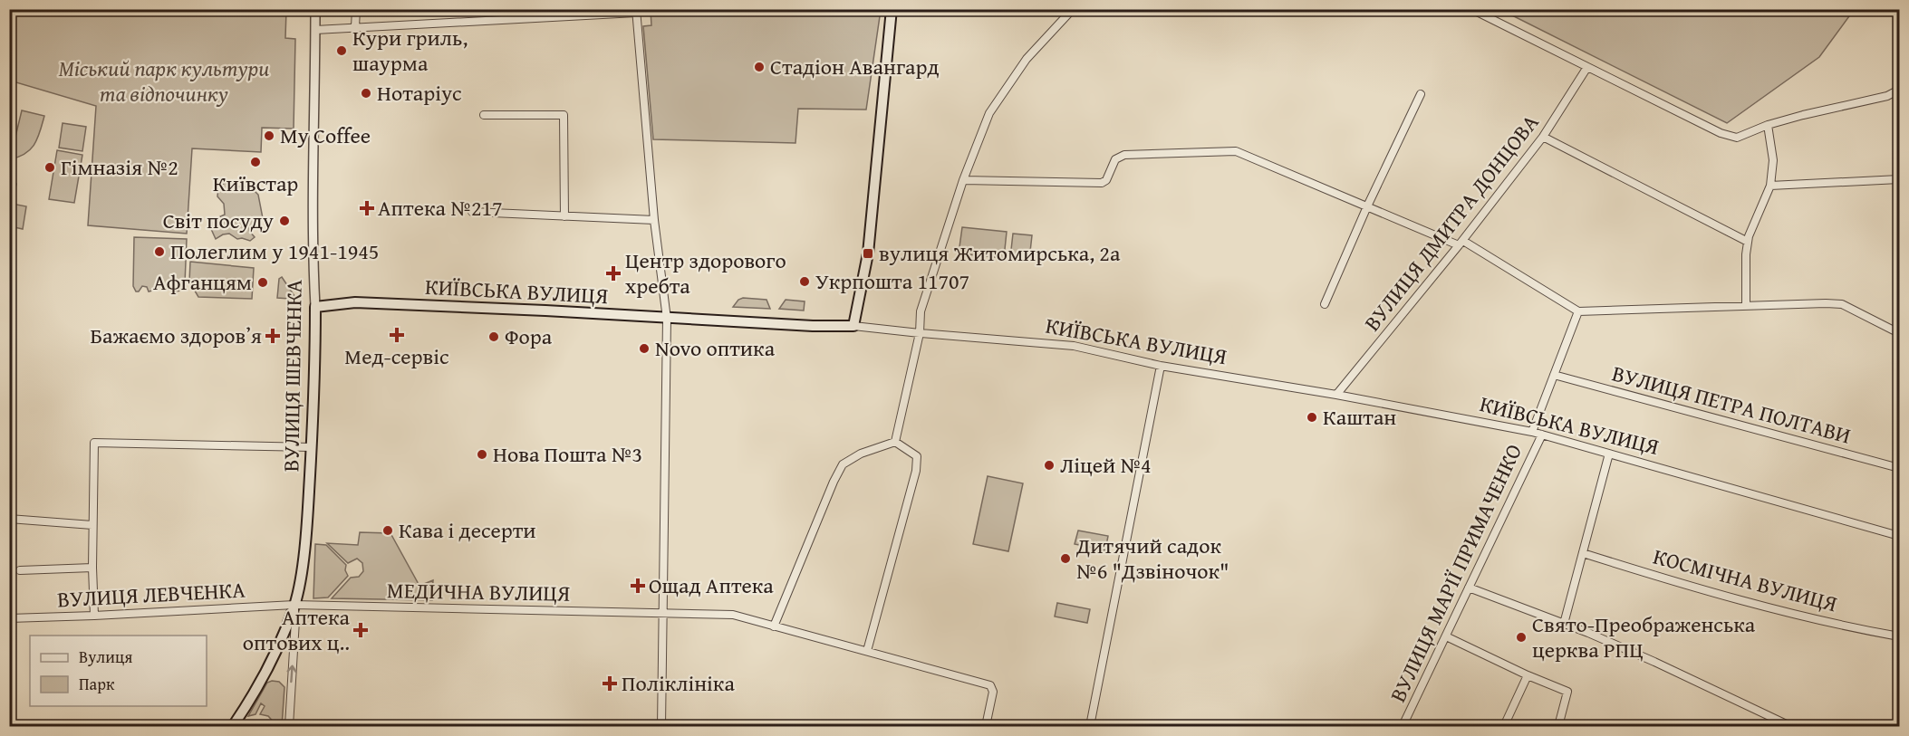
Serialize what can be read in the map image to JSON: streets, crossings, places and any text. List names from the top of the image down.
{
  "streets": {
    "main road": ["КИЇВСЬКА ВУЛИЦЯ", "ВУЛИЦЯ ШЕВЧЕНКА"],
    "street": [
      "ВУЛИЦЯ ДМИТРА ДОНЦОВА",
      "ВУЛИЦЯ ПЕТРА ПОЛТАВИ",
      "ВУЛИЦЯ МАРІЇ ПРИМАЧЕНКО",
      "КОСМІЧНА ВУЛИЦЯ",
      "МЕДИЧНА ВУЛИЦЯ",
      "ВУЛИЦЯ ЛЕВЧЕНКА"
    ]
  },
  "crossings": [
    ["ВУЛИЦЯ ДМИТРА ДОНЦОВА", "КИЇВСЬКА ВУЛИЦЯ"],
    ["КИЇВСЬКА ВУЛИЦЯ", "ВУЛИЦЯ ШЕВЧЕНКА"],
    ["КИЇВСЬКА ВУЛИЦЯ", "ВУЛИЦЯ МАРІЇ ПРИМАЧЕНКО"],
    ["ВУЛИЦЯ ШЕВЧЕНКА", "МЕДИЧНА ВУЛИЦЯ"],
    ["ВУЛИЦЯ ШЕВЧЕНКА", "ВУЛИЦЯ ЛЕВЧЕНКА"],
    ["МЕДИЧНА ВУЛИЦЯ", "ВУЛИЦЯ ЛЕВЧЕНКА"]
  ],
  "parks": ["Міський парк культури та відпочинку"],
  "places": {
    "other": [
      "Кури гриль, шаурма",
      "Стадіон Авангард",
      "Нотаріус",
      "My Coffee",
      "Київстар",
      "Гімназія №2",
      "Світ посуду",
      "Полеглим у 1941-1945",
      "Укрпошта 11707",
      "Афганцям",
      "Фора",
      "Novo оптика",
      "Каштан",
      "Нова Пошта №3",
      "Ліцей №4",
      "Кава і десерти",
      "Дитячий садок №6 \"Дзвіночок\"",
      "Свято-Преображенська церква РПЦ"
    ],
    "health": [
      "Аптека №217",
      "Центр здорового хребта",
      "Мед-сервіс",
      "Бажаємо здоровʼя",
      "Ощад Аптека",
      "Аптека оптових ц‥",
      "Поліклініка"
    ],
    "transit": ["вулиця Житомирська, 2а"]
  },
  "legend": ["Вулиця", "Парк"]
}
